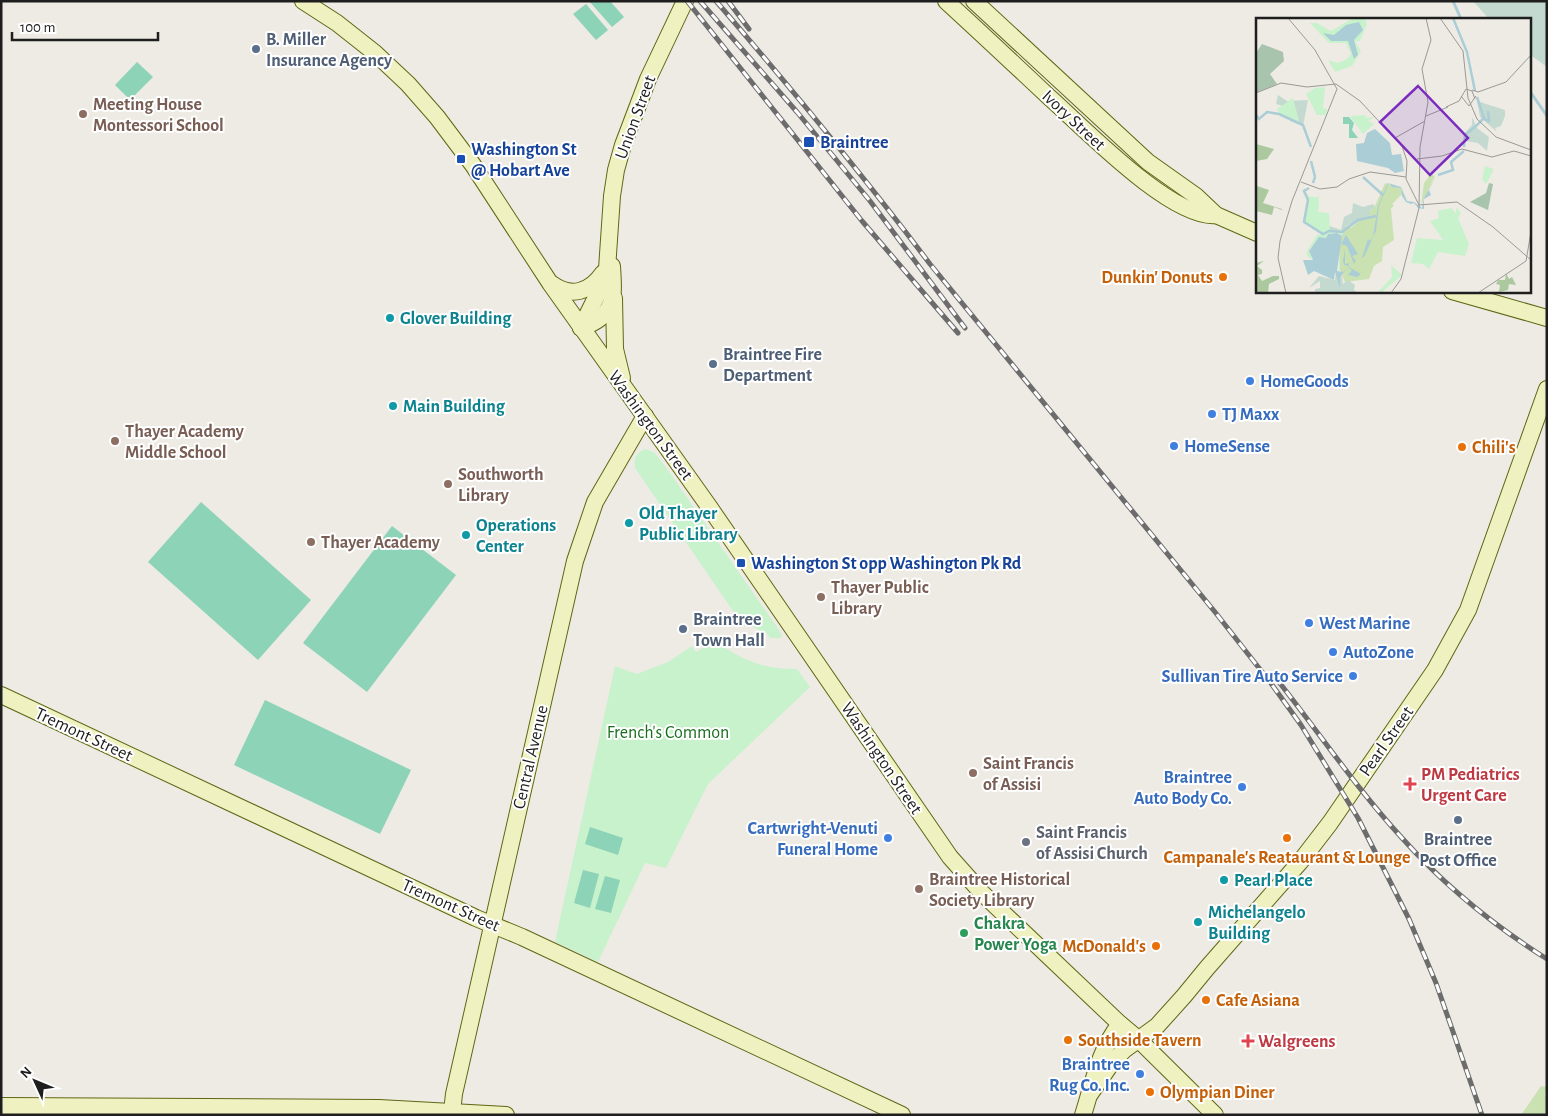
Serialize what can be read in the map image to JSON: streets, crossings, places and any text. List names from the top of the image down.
{
  "streets": {
    "main road": [
      "Union Street",
      "Ivory Street",
      "Washington Street",
      "Tremont Street",
      "Pearl Street",
      "Central Avenue"
    ]
  },
  "crossings": [
    ["Union Street", "Washington Street"],
    ["Washington Street", "Pearl Street"],
    ["Washington Street", "Central Avenue"],
    ["Tremont Street", "Central Avenue"]
  ],
  "parks": ["French's Common"],
  "places": {
    "other": [
      "B. Miller Insurance Agency",
      "Meeting House Montessori School",
      "Dunkin' Donuts",
      "Glover Building",
      "Braintree Fire Department",
      "HomeGoods",
      "Main Building",
      "TJ Maxx",
      "Thayer Academy Middle School",
      "HomeSense",
      "Chili's",
      "Southworth Library",
      "Old Thayer Public Library",
      "Operations Center",
      "Thayer Academy",
      "Thayer Public Library",
      "West Marine",
      "Braintree Town Hall",
      "AutoZone",
      "Sullivan Tire Auto Service",
      "Saint Francis of Assisi",
      "Braintree Auto Body Co.",
      "Braintree Post Office",
      "Cartwright-Venuti Funeral Home",
      "Campanale's Reataurant & Lounge",
      "Saint Francis of Assisi Church",
      "Pearl Place",
      "Braintree Historical Society Library",
      "Michelangelo Building",
      "Chakra Power Yoga",
      "McDonald's",
      "Cafe Asiana",
      "Southside Tavern",
      "Braintree Rug Co. Inc.",
      "Olympian Diner"
    ],
    "transit": ["Braintree", "Washington St @ Hobart Ave", "Washington St opp Washington Pk Rd"],
    "health": ["PM Pediatrics Urgent Care", "Walgreens"]
  },
  "scale_bar": "100 m",
  "north": "top left"
}
